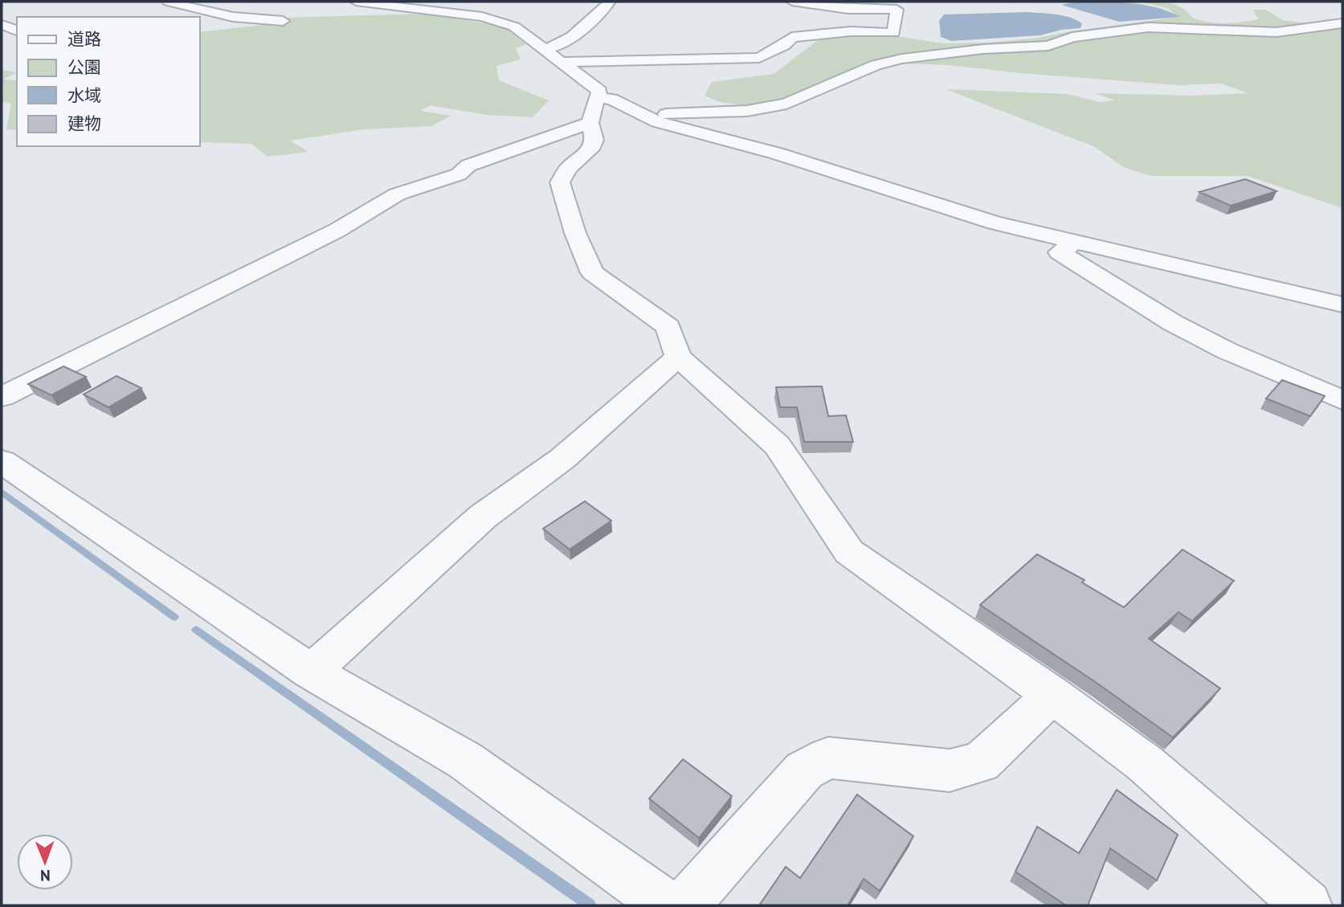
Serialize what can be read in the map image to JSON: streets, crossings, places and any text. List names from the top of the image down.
{
  "legend": [
    "道路",
    "公園",
    "水域",
    "建物"
  ],
  "north": "bottom"
}
